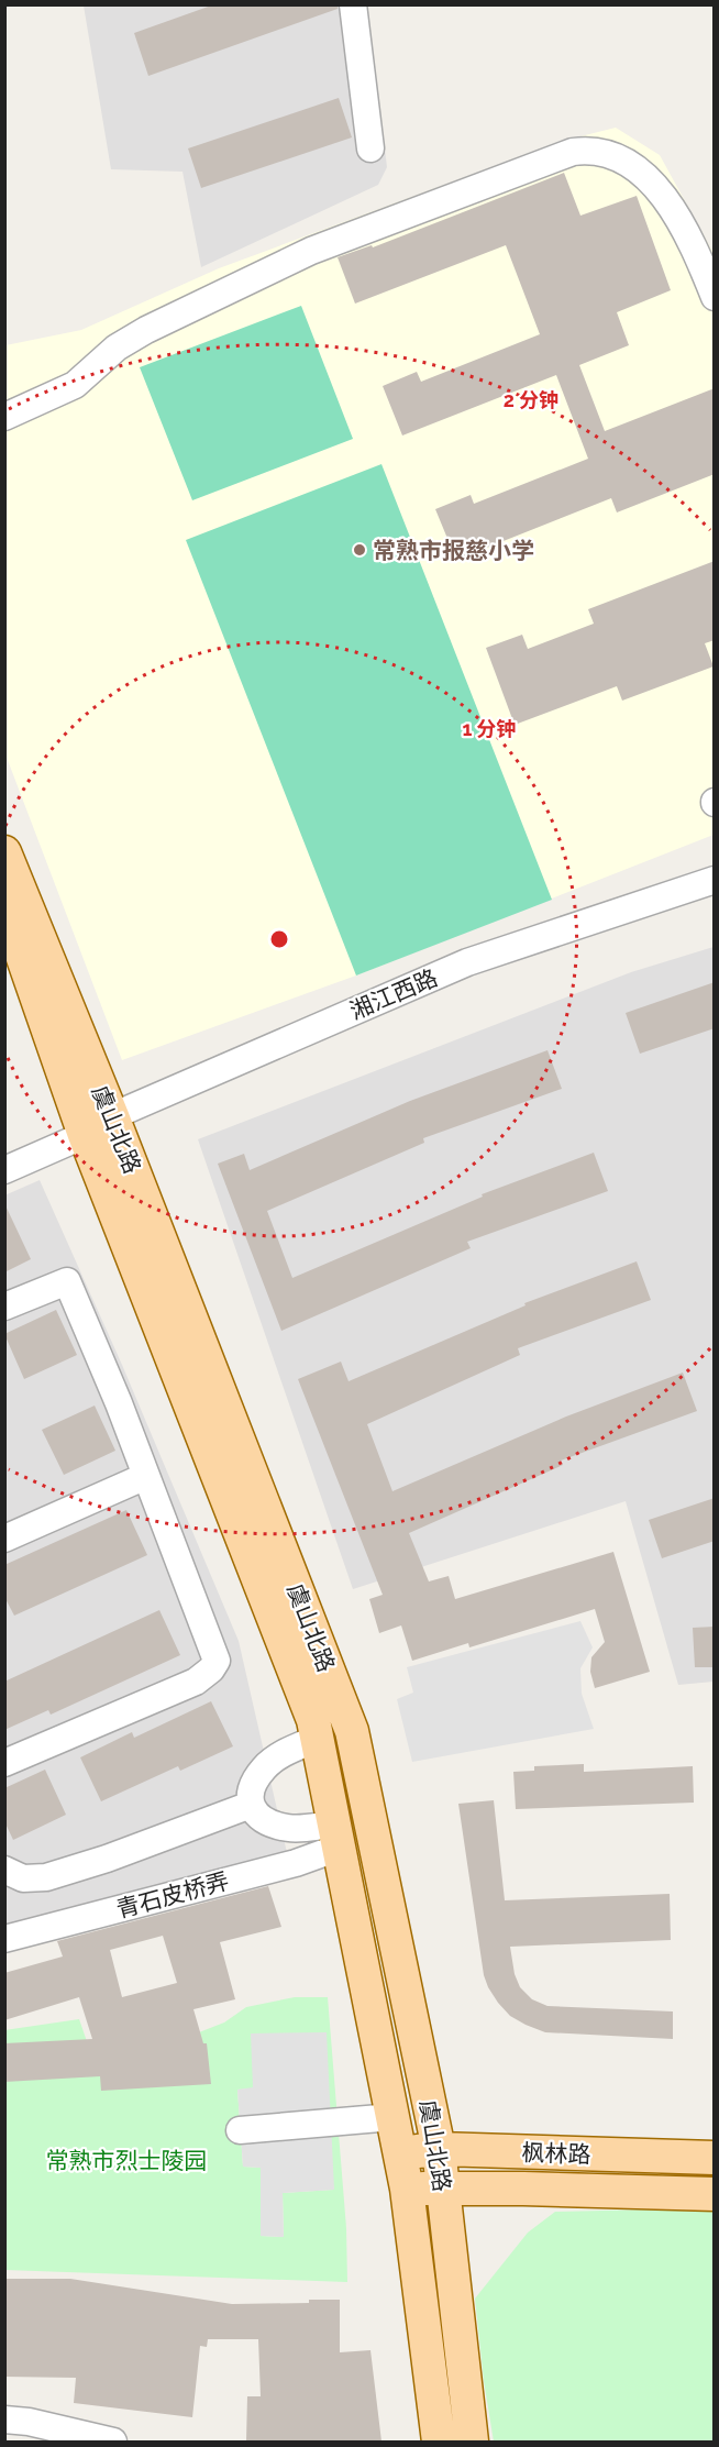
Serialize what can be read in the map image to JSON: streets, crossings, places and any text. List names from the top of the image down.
{
  "streets": {
    "main road": ["虞山北路", "枫林路"],
    "street": ["湘江西路", "青石皮桥弄"]
  },
  "crossings": [
    ["湘江西路", "虞山北路"],
    ["虞山北路", "青石皮桥弄"],
    ["虞山北路", "枫林路"]
  ],
  "parks": ["常熟市烈士陵园"],
  "places": ["常熟市报慈小学"],
  "rings": ["2 分钟", "1 分钟"]
}
